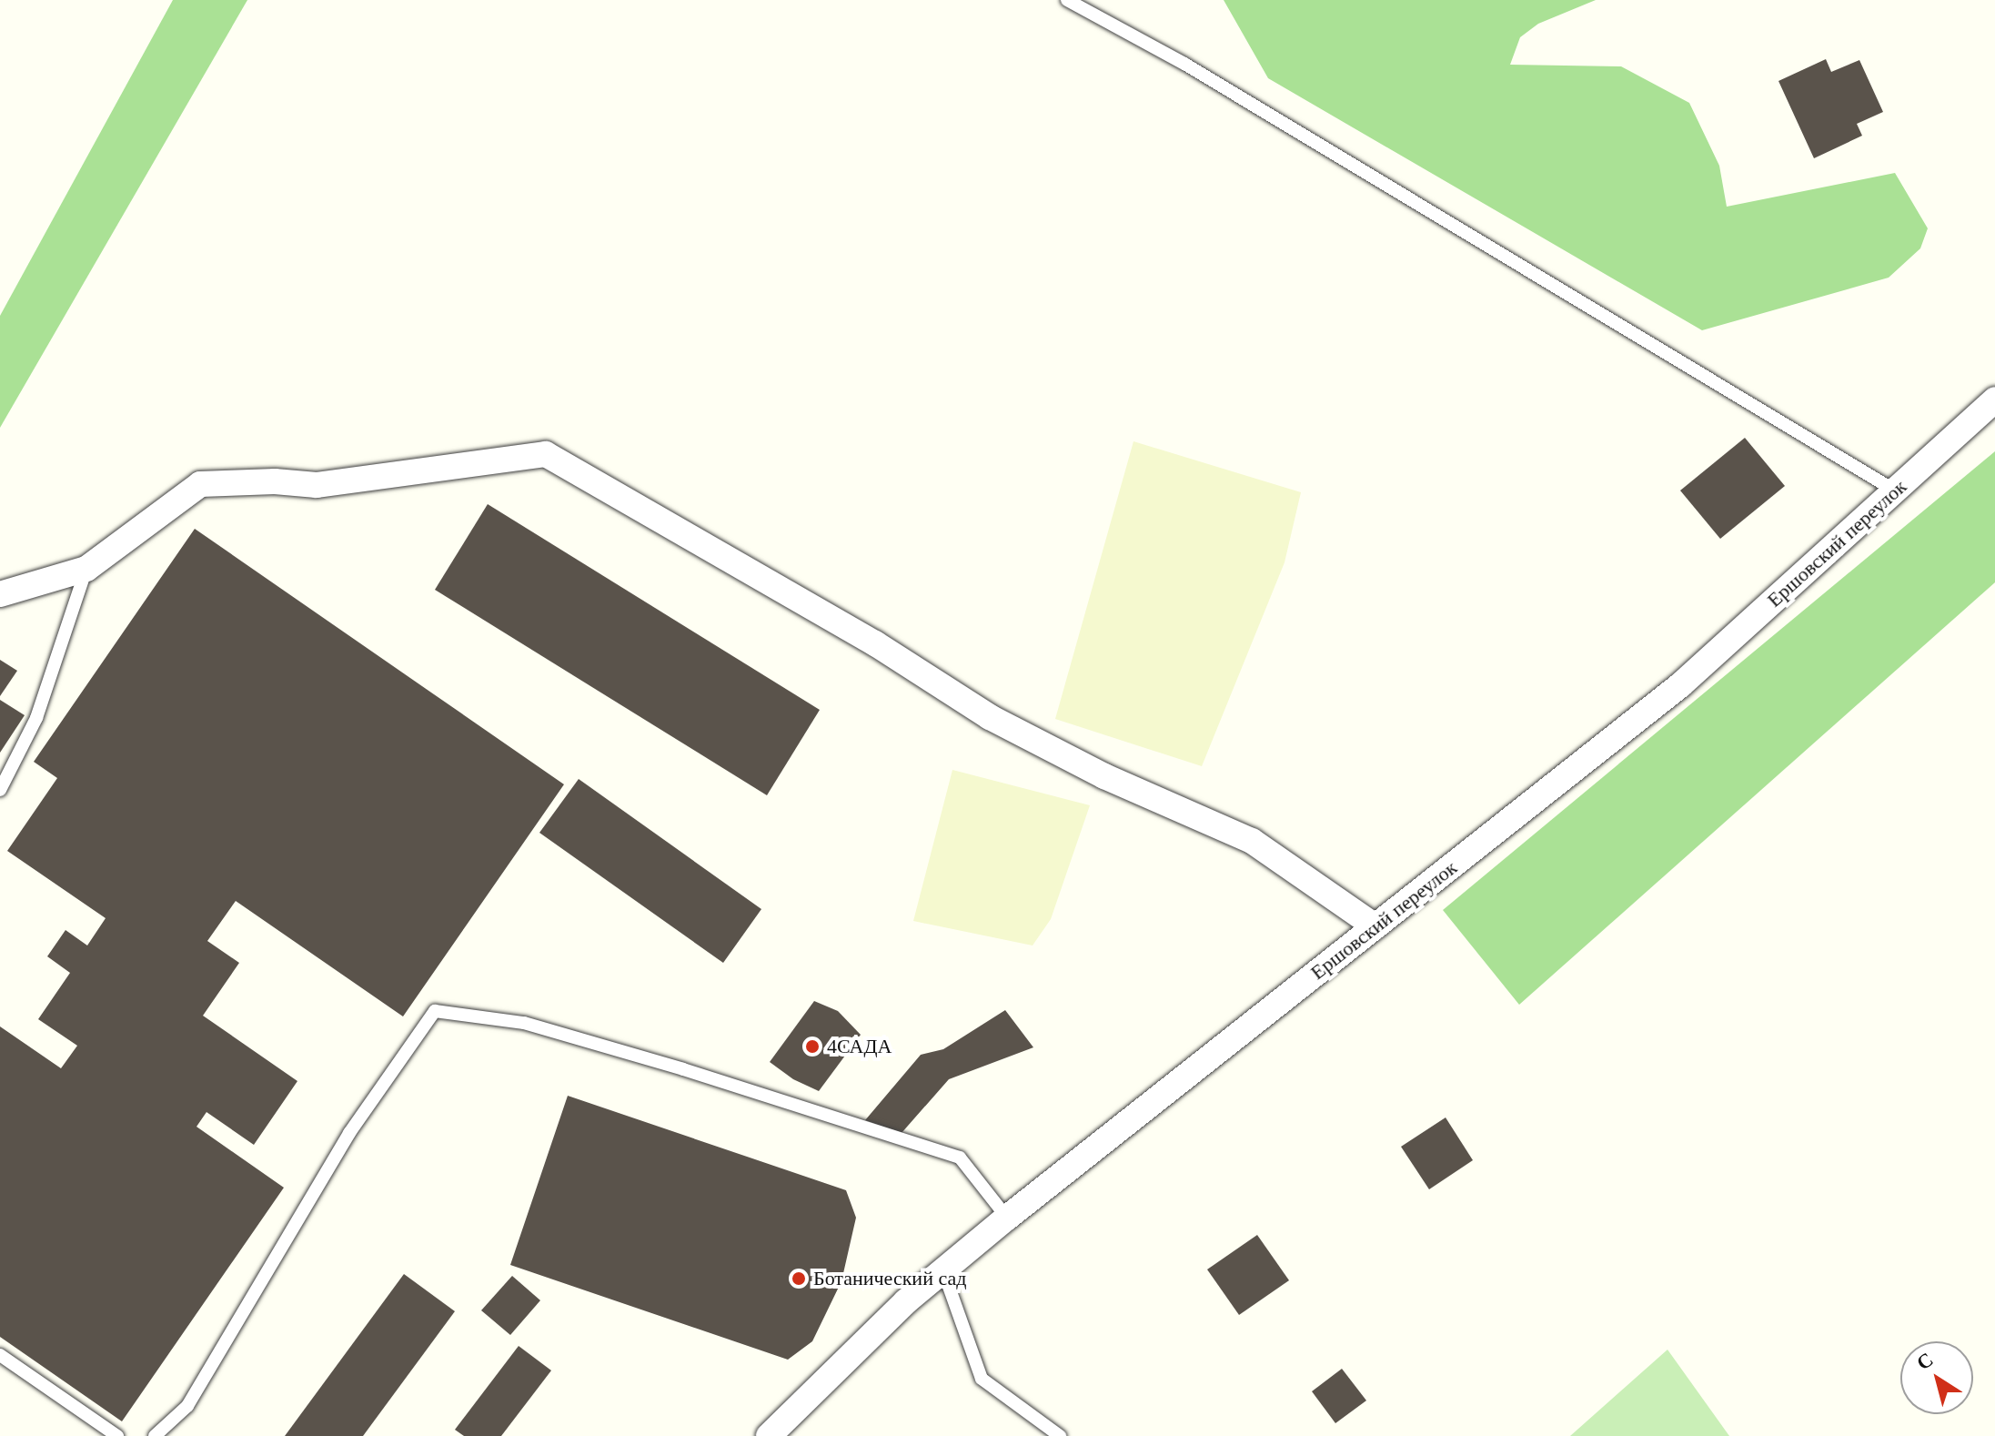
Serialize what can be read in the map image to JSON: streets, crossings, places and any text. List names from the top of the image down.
{
  "streets": {
    "street": ["Ершовский переулок"]
  },
  "places": ["4САДА", "Ботанический сад"],
  "north": "top left"
}
